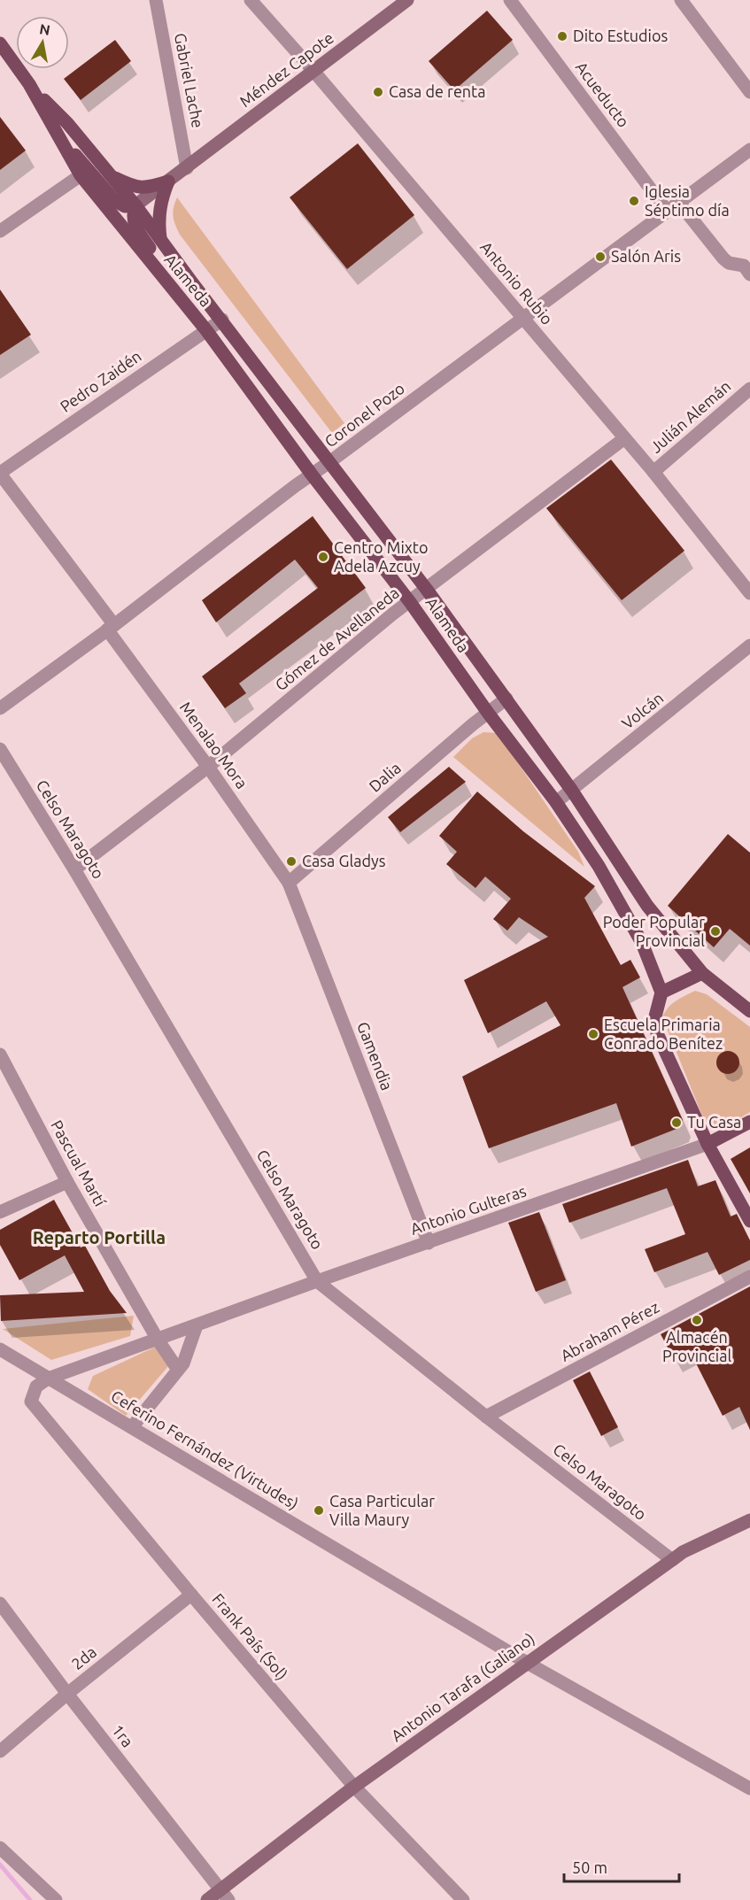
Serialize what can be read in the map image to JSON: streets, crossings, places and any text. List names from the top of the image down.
{
  "streets": {
    "main road": [
      "Méndez Capote",
      "Alameda",
      "Antonio Gulteras",
      "Antonio Tarafa (Galiano)"
    ],
    "street": [
      "Gabriel Lache",
      "Acueducto",
      "Antonio Rubio",
      "Pedro Zaidén",
      "Coronel Pozo",
      "Julián Alemán",
      "Gómez de Avellaneda",
      "Volcán",
      "Menalao Mora",
      "Dalia",
      "Celso Maragoto",
      "Gamendia",
      "Pascual Martí",
      "Abraham Pérez",
      "Ceferino Fernández (Virtudes)",
      "Frank País (Sol)",
      "2da",
      "1ra"
    ]
  },
  "crossings": [
    ["Méndez Capote", "Gabriel Lache"],
    ["Méndez Capote", "Alameda"],
    ["Méndez Capote", "Antonio Rubio"],
    ["Acueducto", "Coronel Pozo"],
    ["Alameda", "Pedro Zaidén"],
    ["Alameda", "Coronel Pozo"],
    ["Alameda", "Gómez de Avellaneda"],
    ["Alameda", "Volcán"],
    ["Alameda", "Dalia"],
    ["Antonio Rubio", "Coronel Pozo"],
    ["Antonio Rubio", "Julián Alemán"],
    ["Antonio Rubio", "Gómez de Avellaneda"],
    ["Pedro Zaidén", "Menalao Mora"],
    ["Coronel Pozo", "Menalao Mora"],
    ["Gómez de Avellaneda", "Menalao Mora"],
    ["Gómez de Avellaneda", "Celso Maragoto"],
    ["Menalao Mora", "Dalia"],
    ["Menalao Mora", "Gamendia"],
    ["Dalia", "Gamendia"],
    ["Celso Maragoto", "Antonio Gulteras"],
    ["Celso Maragoto", "Abraham Pérez"],
    ["Celso Maragoto", "Antonio Tarafa (Galiano)"],
    ["Gamendia", "Antonio Gulteras"],
    ["Pascual Martí", "Antonio Gulteras"],
    ["Antonio Gulteras", "Ceferino Fernández (Virtudes)"],
    ["Antonio Gulteras", "Frank País (Sol)"],
    ["Ceferino Fernández (Virtudes)", "Frank País (Sol)"],
    ["Ceferino Fernández (Virtudes)", "Antonio Tarafa (Galiano)"],
    ["Frank País (Sol)", "2da"],
    ["Frank País (Sol)", "Antonio Tarafa (Galiano)"],
    ["2da", "1ra"],
    ["Antonio Tarafa (Galiano)", "1ra"]
  ],
  "districts": ["Reparto Portilla"],
  "places": [
    "Dito Estudios",
    "Casa de renta",
    "Iglesia Séptimo día",
    "Salón Aris",
    "Centro Mixto Adela Azcuy",
    "Casa Gladys",
    "Poder Popular Provincial",
    "Escuela Primaria Conrado Benítez",
    "Tu Casa",
    "Almacén Provincial",
    "Casa Particular Villa Maury"
  ],
  "scale_bar": "50 m",
  "north": "top"
}
